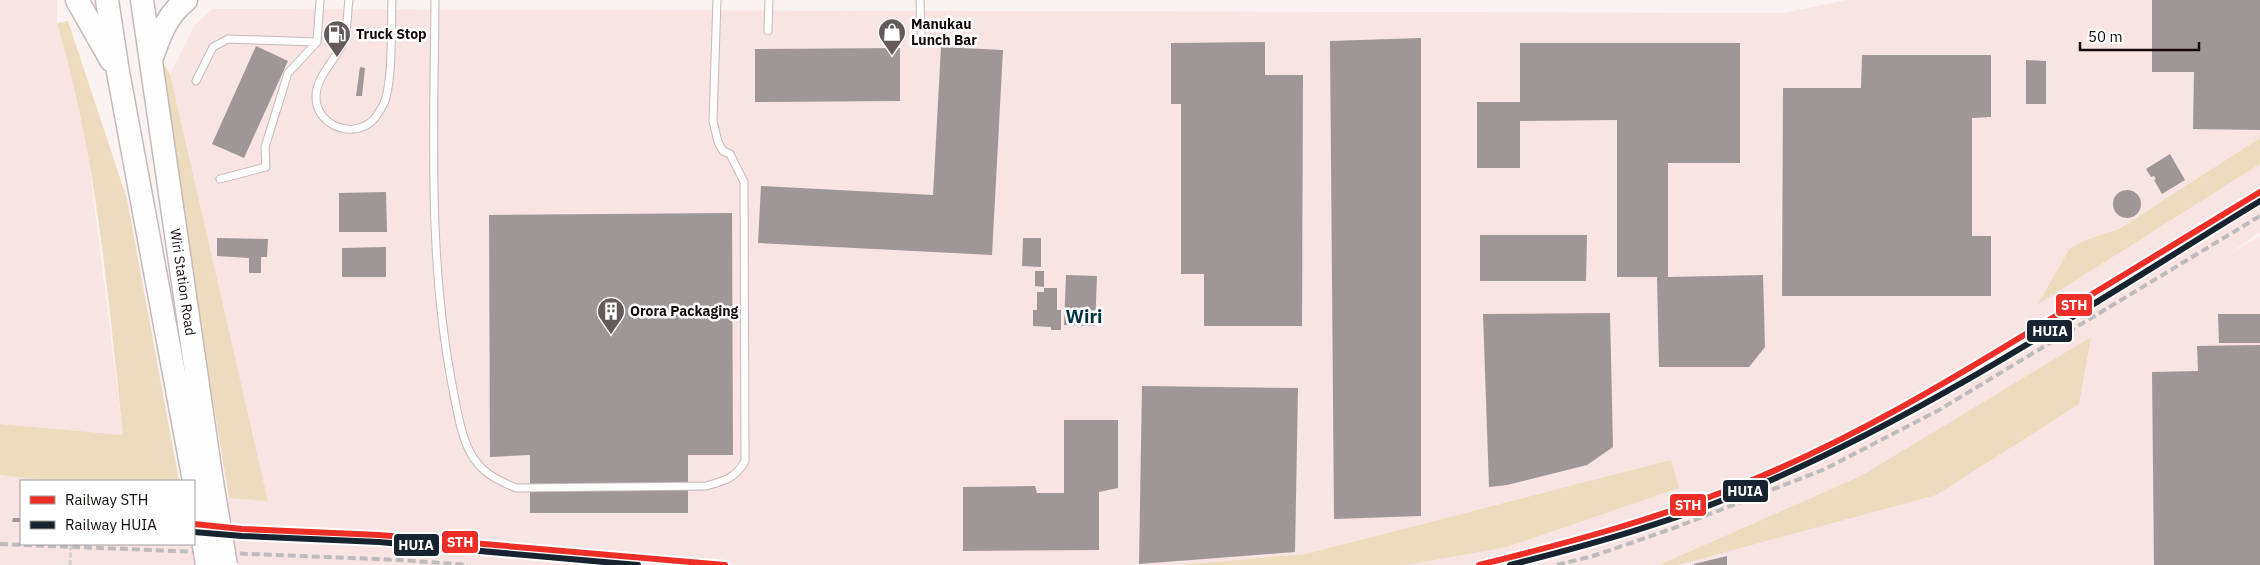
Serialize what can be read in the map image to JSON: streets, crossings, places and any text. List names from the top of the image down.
{
  "streets": {
    "main road": ["Wiri Station Road"]
  },
  "districts": ["Wiri"],
  "places": {
    "shop": ["Manukau Lunch Bar"],
    "fuel station": ["Truck Stop"],
    "building": ["Orora Packaging"]
  },
  "lines": ["rail line STH", "rail line HUIA"],
  "legend": ["Railway STH", "Railway HUIA"],
  "scale_bar": "50 m"
}
